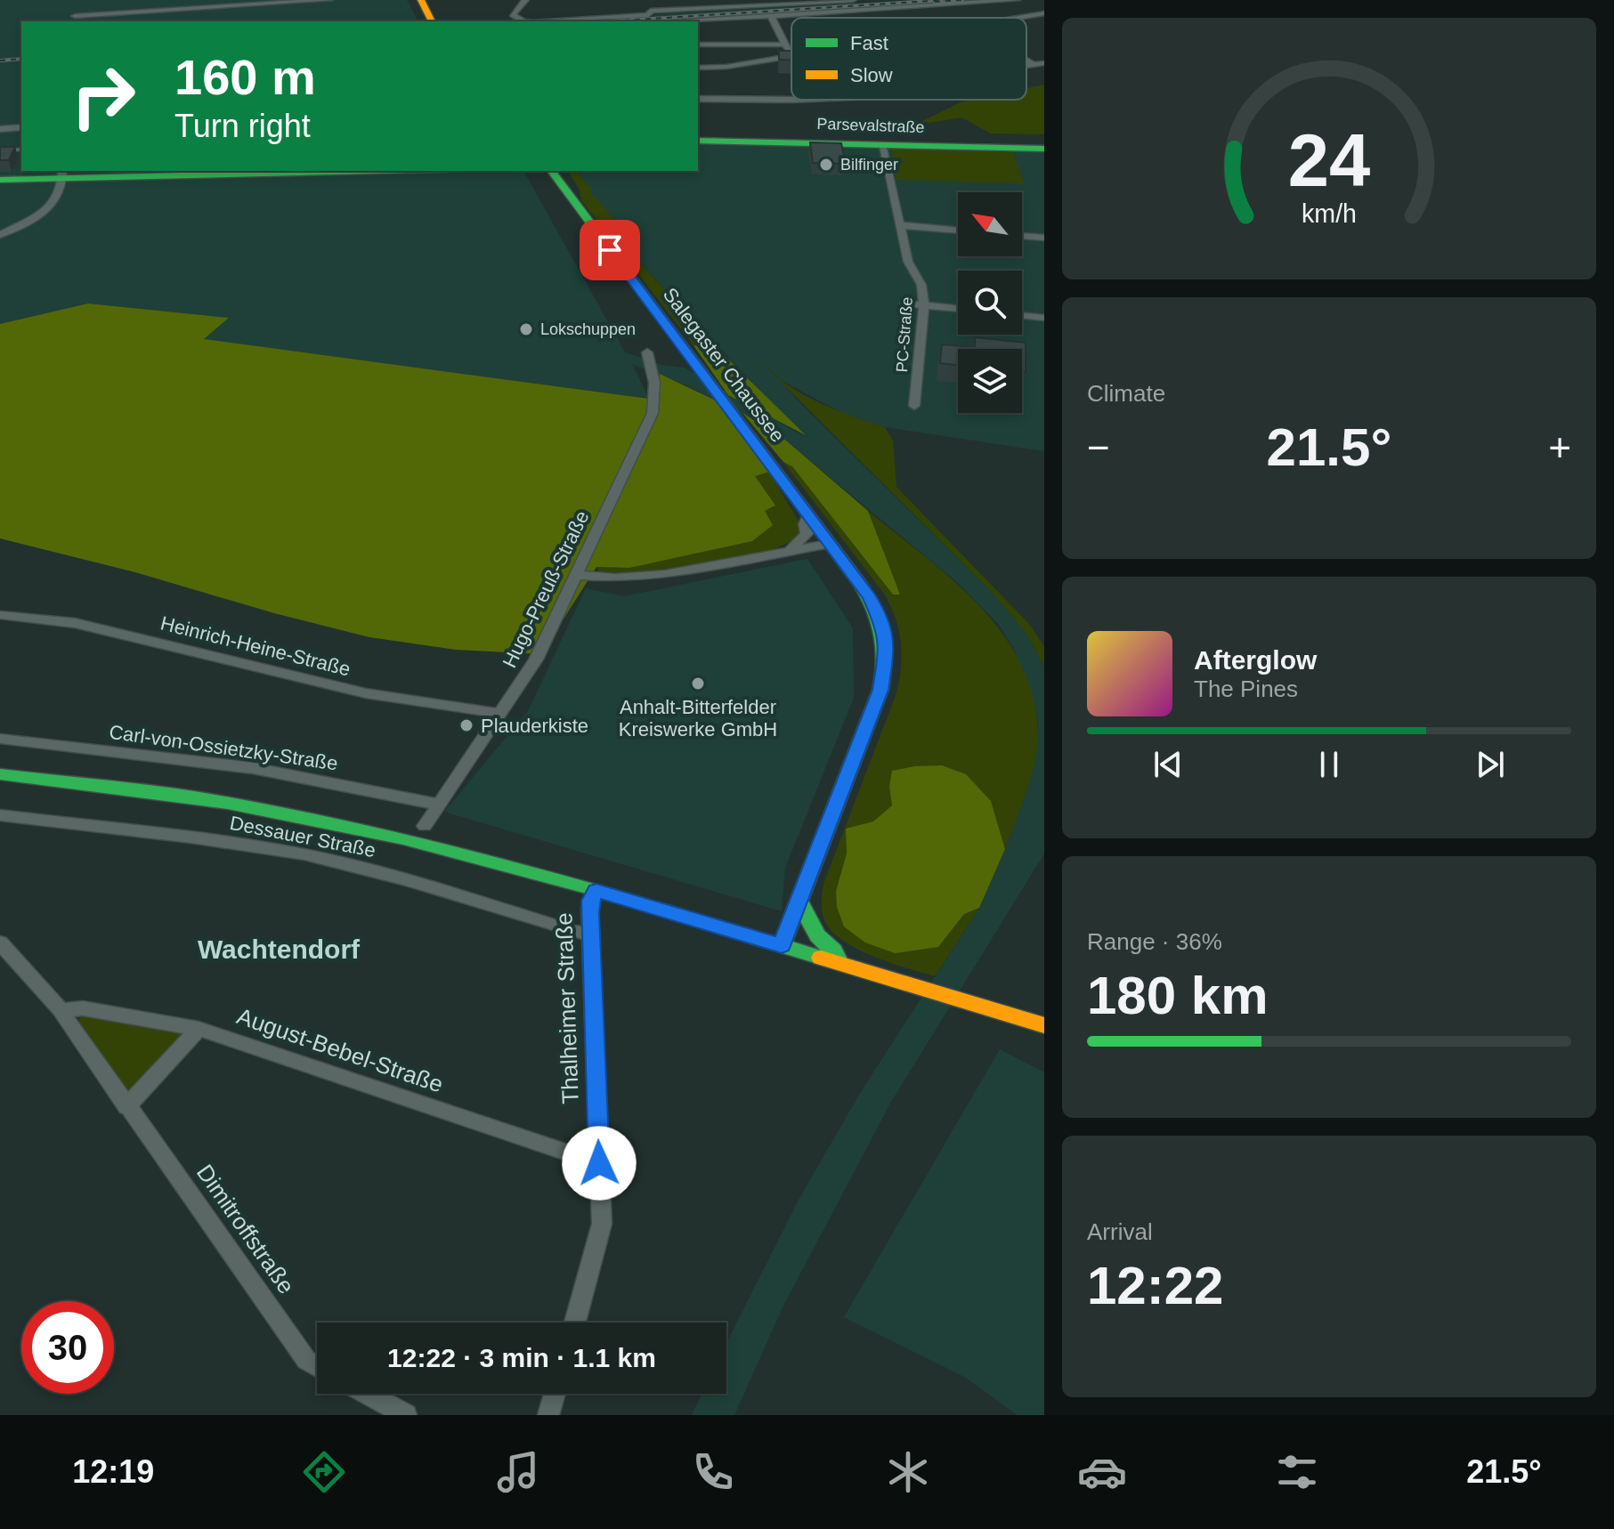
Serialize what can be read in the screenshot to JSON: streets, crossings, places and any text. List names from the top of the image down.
{
  "streets": {
    "main road": ["Parsevalstraße", "Salegaster Chaussee"],
    "street": [
      "PC-Straße",
      "Hugo-Preuß-Straße",
      "Heinrich-Heine-Straße",
      "Carl-von-Ossietzky-Straße",
      "Dessauer Straße",
      "Thalheimer Straße",
      "August-Bebel-Straße",
      "Dimitroffstraße"
    ]
  },
  "crossings": [
    ["Parsevalstraße", "PC-Straße"],
    ["Hugo-Preuß-Straße", "Heinrich-Heine-Straße"],
    ["Hugo-Preuß-Straße", "Carl-von-Ossietzky-Straße"],
    ["Dessauer Straße", "Thalheimer Straße"],
    ["Thalheimer Straße", "August-Bebel-Straße"],
    ["August-Bebel-Straße", "Dimitroffstraße"]
  ],
  "districts": ["Wachtendorf"],
  "places": [
    "Bilfinger",
    "Lokschuppen",
    "Anhalt-Bitterfelder Kreiswerke GmbH",
    "Plauderkiste"
  ],
  "legend": ["Fast", "Slow"],
  "north": "top left",
  "page": {
    "turn": ["160 m", "Turn right"],
    "tile": [
      "Climate",
      ["Range · 36%", "180 km"],
      ["Arrival", "12:22"]
    ],
    "heat": ["−", "21.5°", "+"],
    "song": ["Afterglow", "The Pines"],
    "limit": "30",
    "trip": "12:22 · 3 min · 1.1 km",
    "tabs": ["12:19", "21.5°"],
    "gauge": ["24", "km/h"]
  }
}
